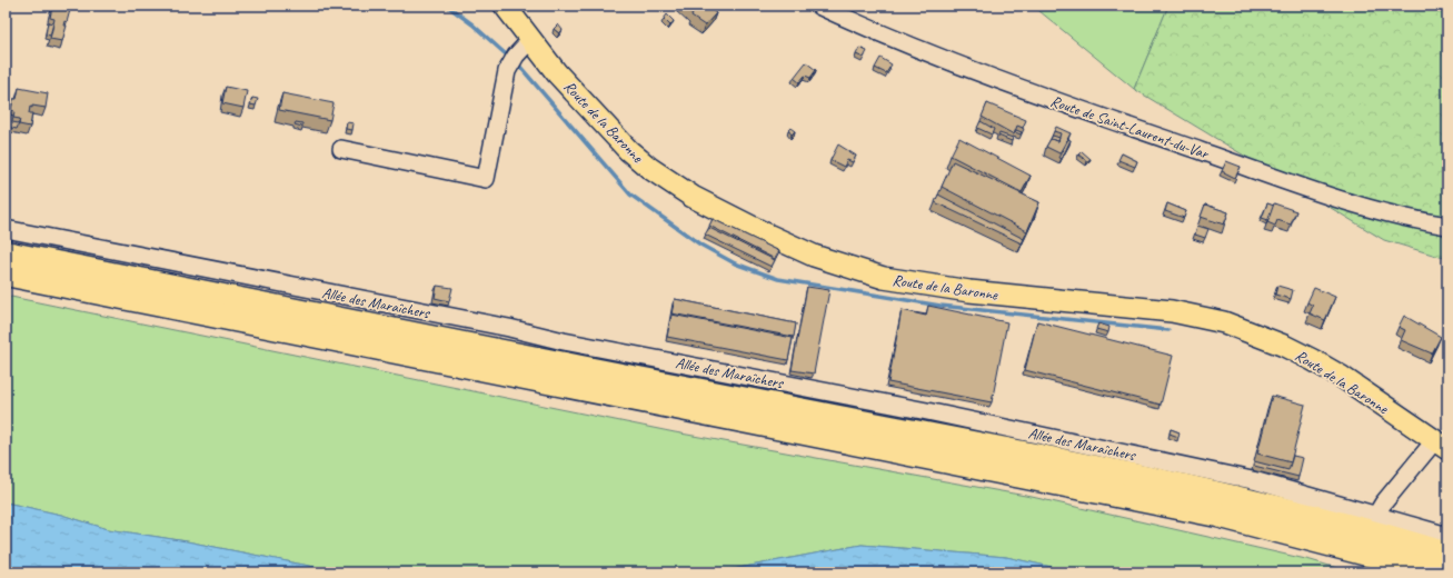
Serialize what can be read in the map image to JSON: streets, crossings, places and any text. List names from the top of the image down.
{
  "streets": {
    "main road": ["Route de la Baronne"],
    "street": ["Route de Saint-Laurent-du-Var", "Allée des Maraîchers"]
  }
}
